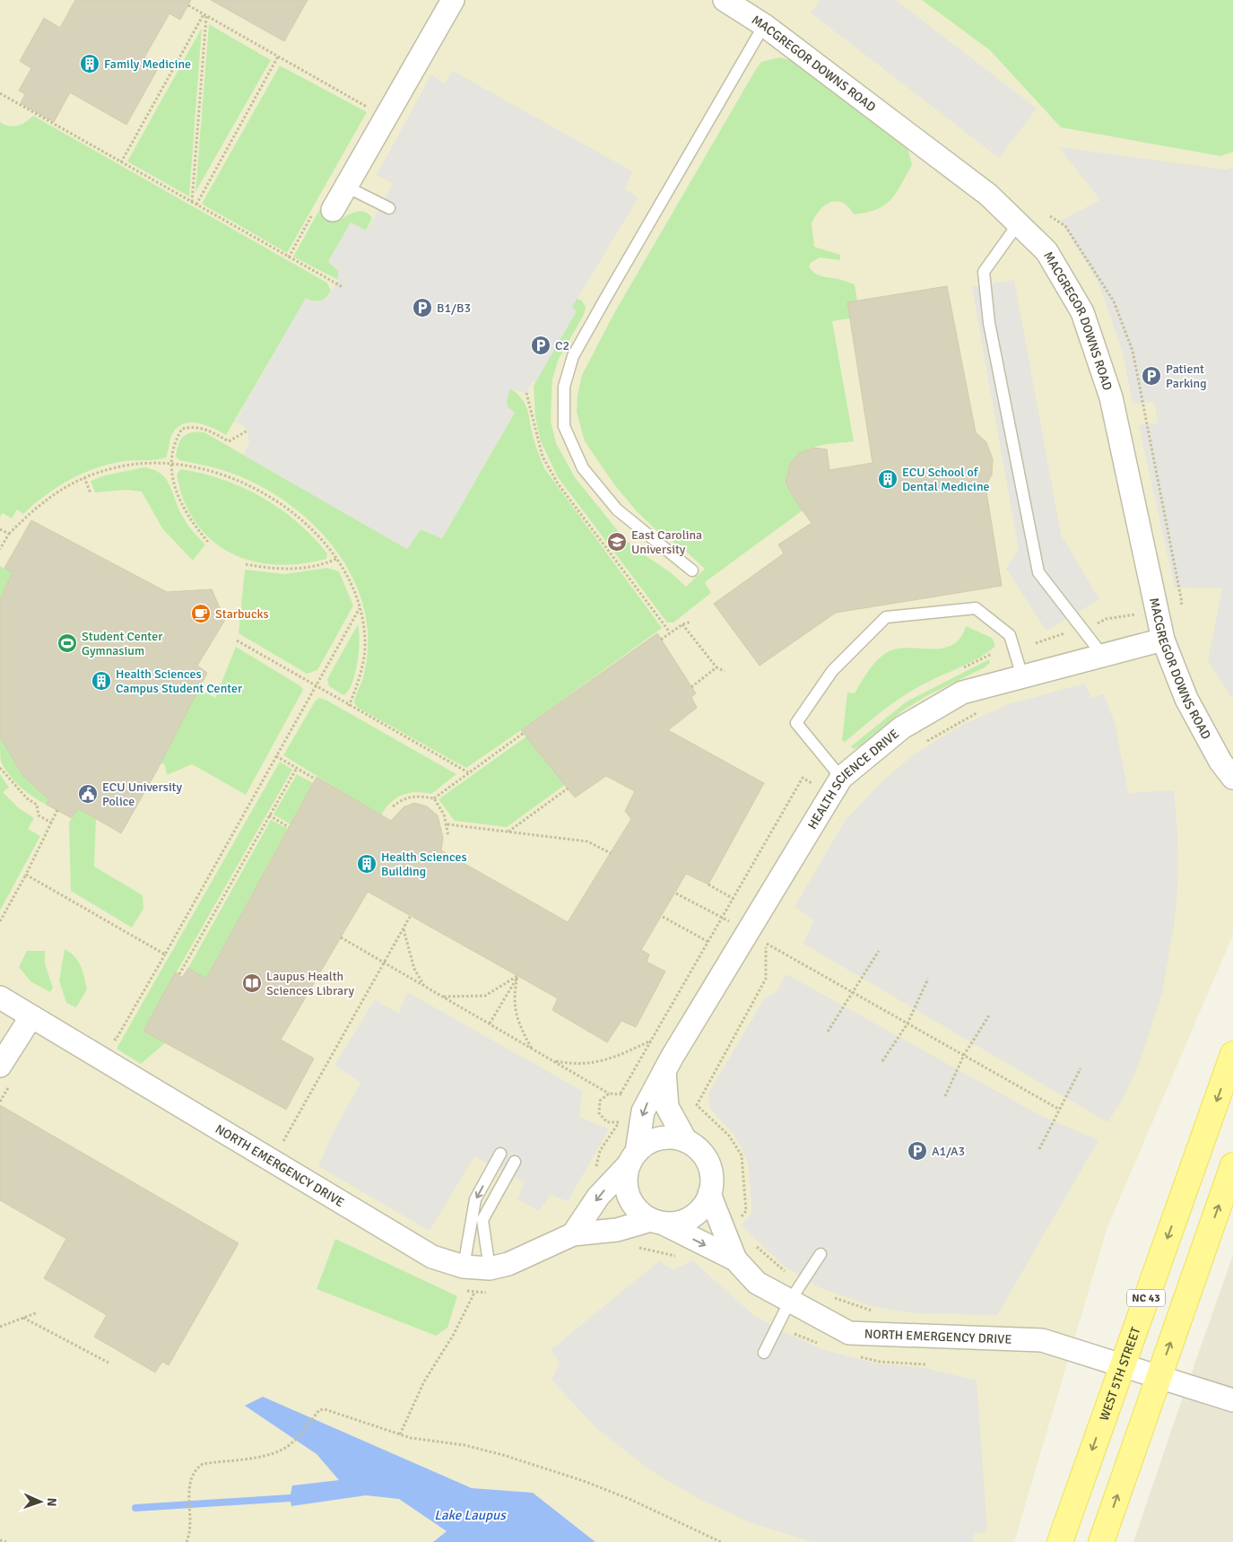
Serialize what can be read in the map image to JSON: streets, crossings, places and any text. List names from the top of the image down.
{
  "streets": {
    "main road": ["NC 43", "WEST 5TH STREET"],
    "street": ["MACGREGOR DOWNS ROAD", "HEALTH SCIENCE DRIVE", "NORTH EMERGENCY DRIVE"]
  },
  "crossings": [
    ["MACGREGOR DOWNS ROAD", "HEALTH SCIENCE DRIVE"],
    ["HEALTH SCIENCE DRIVE", "NORTH EMERGENCY DRIVE"],
    ["NORTH EMERGENCY DRIVE", "NC 43"],
    ["NORTH EMERGENCY DRIVE", "WEST 5TH STREET"]
  ],
  "water": ["Lake Laupus"],
  "places": {
    "building": [
      "Family Medicine",
      "ECU School of Dental Medicine",
      "Health Sciences Campus Student Center",
      "Health Sciences Building"
    ],
    "parking": [
      "B1/B3",
      "C2",
      "Patient Parking",
      "A1/A3"
    ],
    "school or university": ["East Carolina University"],
    "cafe": ["Starbucks"],
    "sports": ["Student Center Gymnasium"],
    "public building": ["ECU University Police"],
    "library": ["Laupus Health Sciences Library"]
  },
  "north": "right"
}
